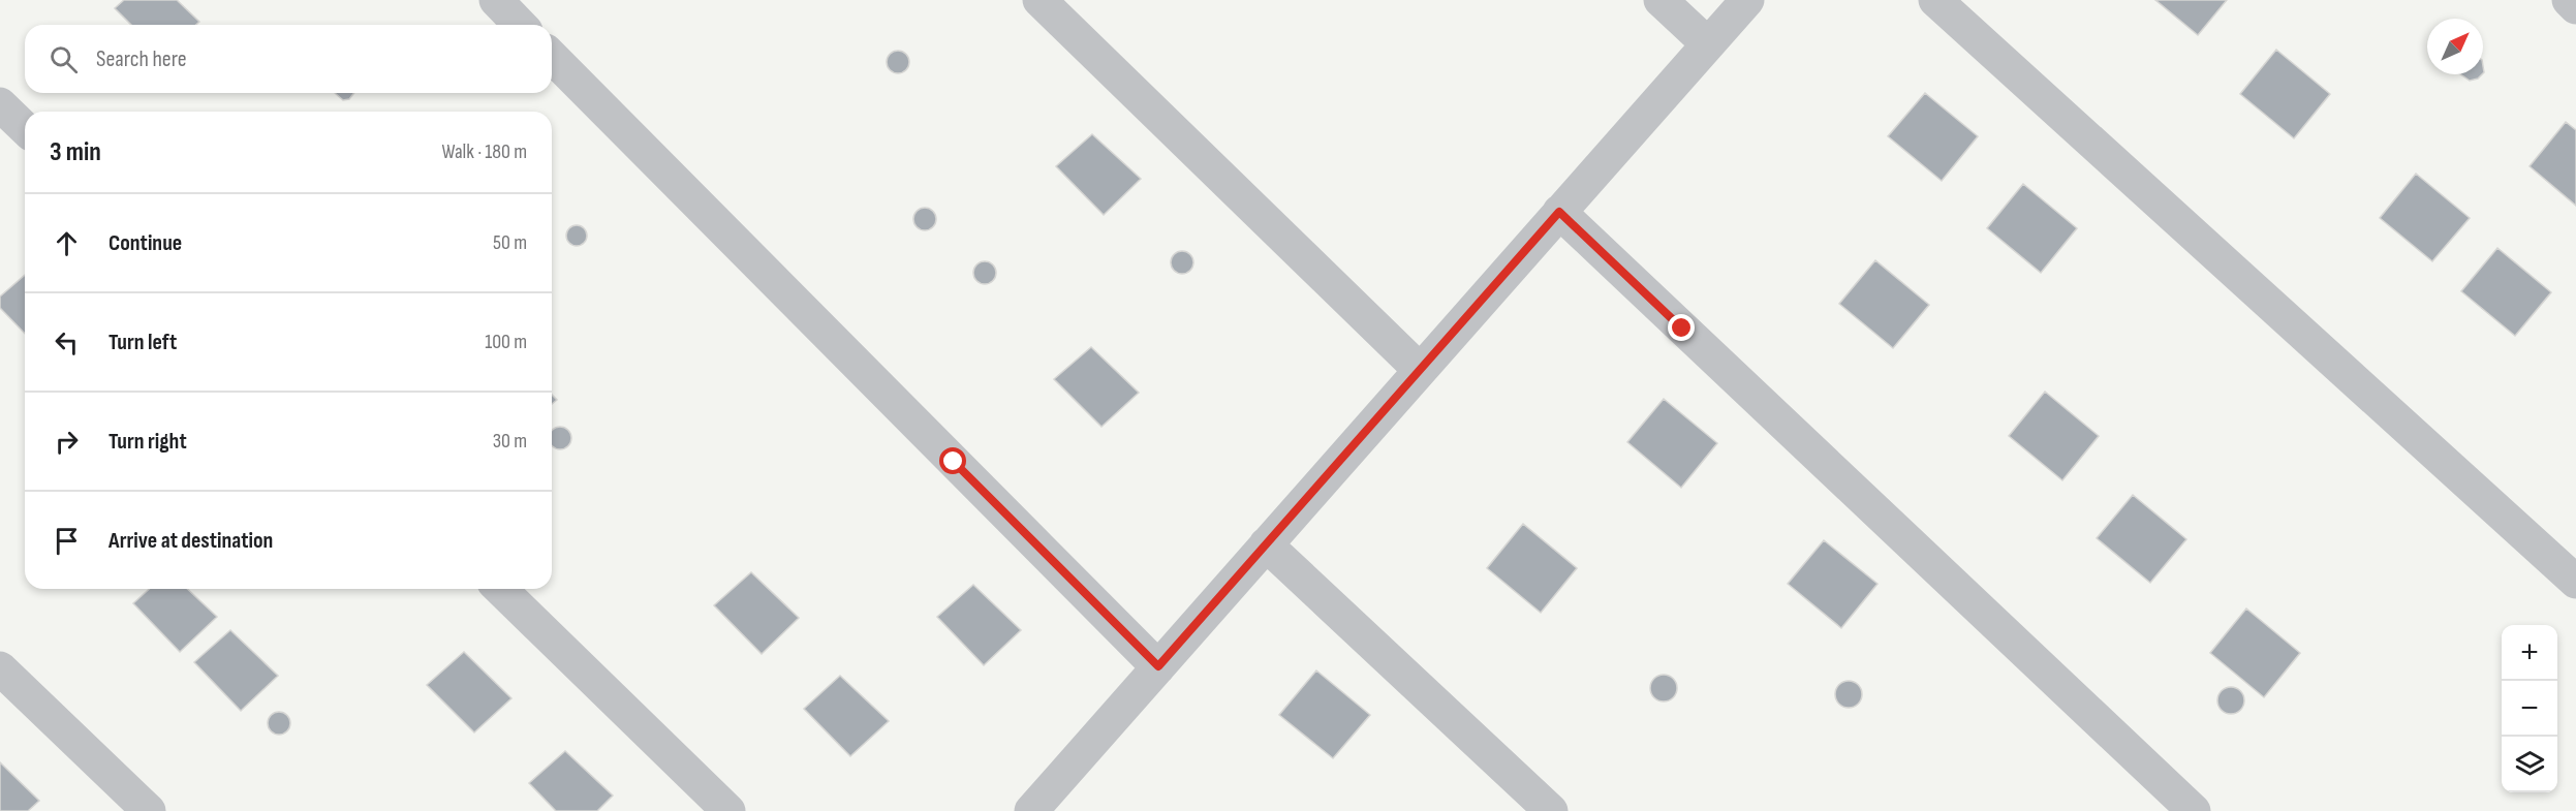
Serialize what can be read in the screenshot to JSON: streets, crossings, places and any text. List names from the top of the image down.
{
  "north": "top right",
  "page": {
    "search": "Search here",
    "heading": ["3 min", "Walk · 180 m"],
    "list": [
      ["Continue", "50 m"],
      ["Turn left", "100 m"],
      ["Turn right", "30 m"],
      "Arrive at destination"
    ],
    "map_buttons": ["+", "−"]
  }
}
